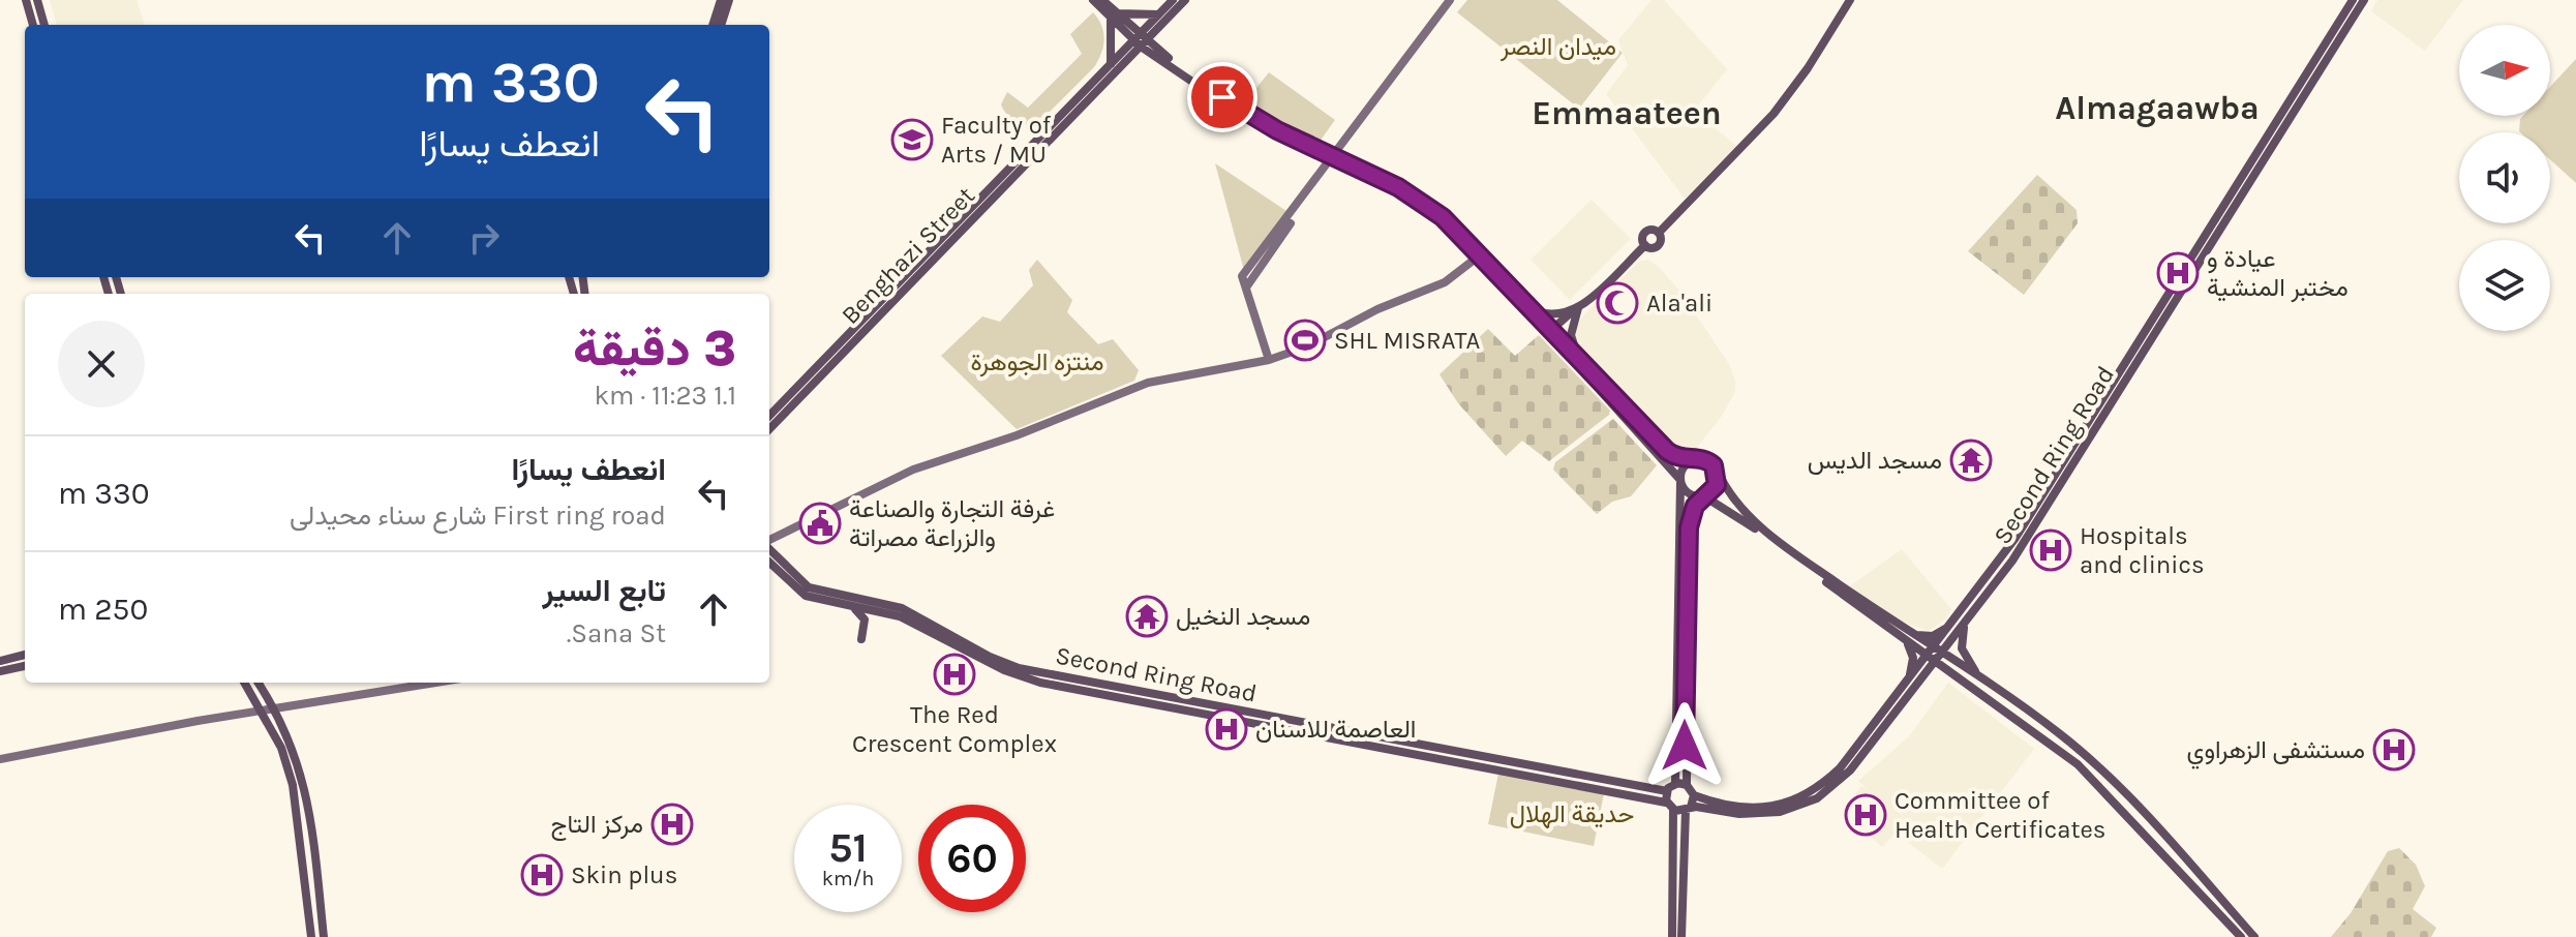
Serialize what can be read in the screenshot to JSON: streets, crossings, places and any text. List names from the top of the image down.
{
  "streets": {
    "main road": ["Benghazi Street", "Second Ring Road"]
  },
  "districts": ["Almagaawba", "Emmaateen"],
  "parks": ["ميدان النصر", "منتزه الجوهرة", "حديقة الهلال"],
  "places": {
    "school or university": ["Faculty of Arts / MU"],
    "hospital": [
      "عيادة و مختبر المنشية",
      "Hospitals and clinics",
      "The Red Crescent Complex",
      "العاصمة للاسنان",
      "مستشفى الزهراوي",
      "Committee of Health Certificates",
      "مركز التاج",
      "Skin plus"
    ],
    "mosque": ["Ala'ali"],
    "sports": ["SHL MISRATA"],
    "temple": ["مسجد الديس", "مسجد النخيل"],
    "public building": ["غرفة التجارة والصناعة والزراعة مصراتة"]
  },
  "north": "right",
  "page": {
    "turn": ["330 m", "انعطف يسارًا"],
    "heading": ["3 دقيقة", "1.1 km · 11:23"],
    "list": [
      {
        "name": "انعطف يسارًا",
        "note": "First ring road شارع سناء محيدلى",
        "value": "330 m"
      },
      {
        "name": "تابع السير",
        "note": "Sana St.",
        "value": "250 m"
      }
    ],
    "speed": "51 km/h",
    "limit": "60"
  }
}
